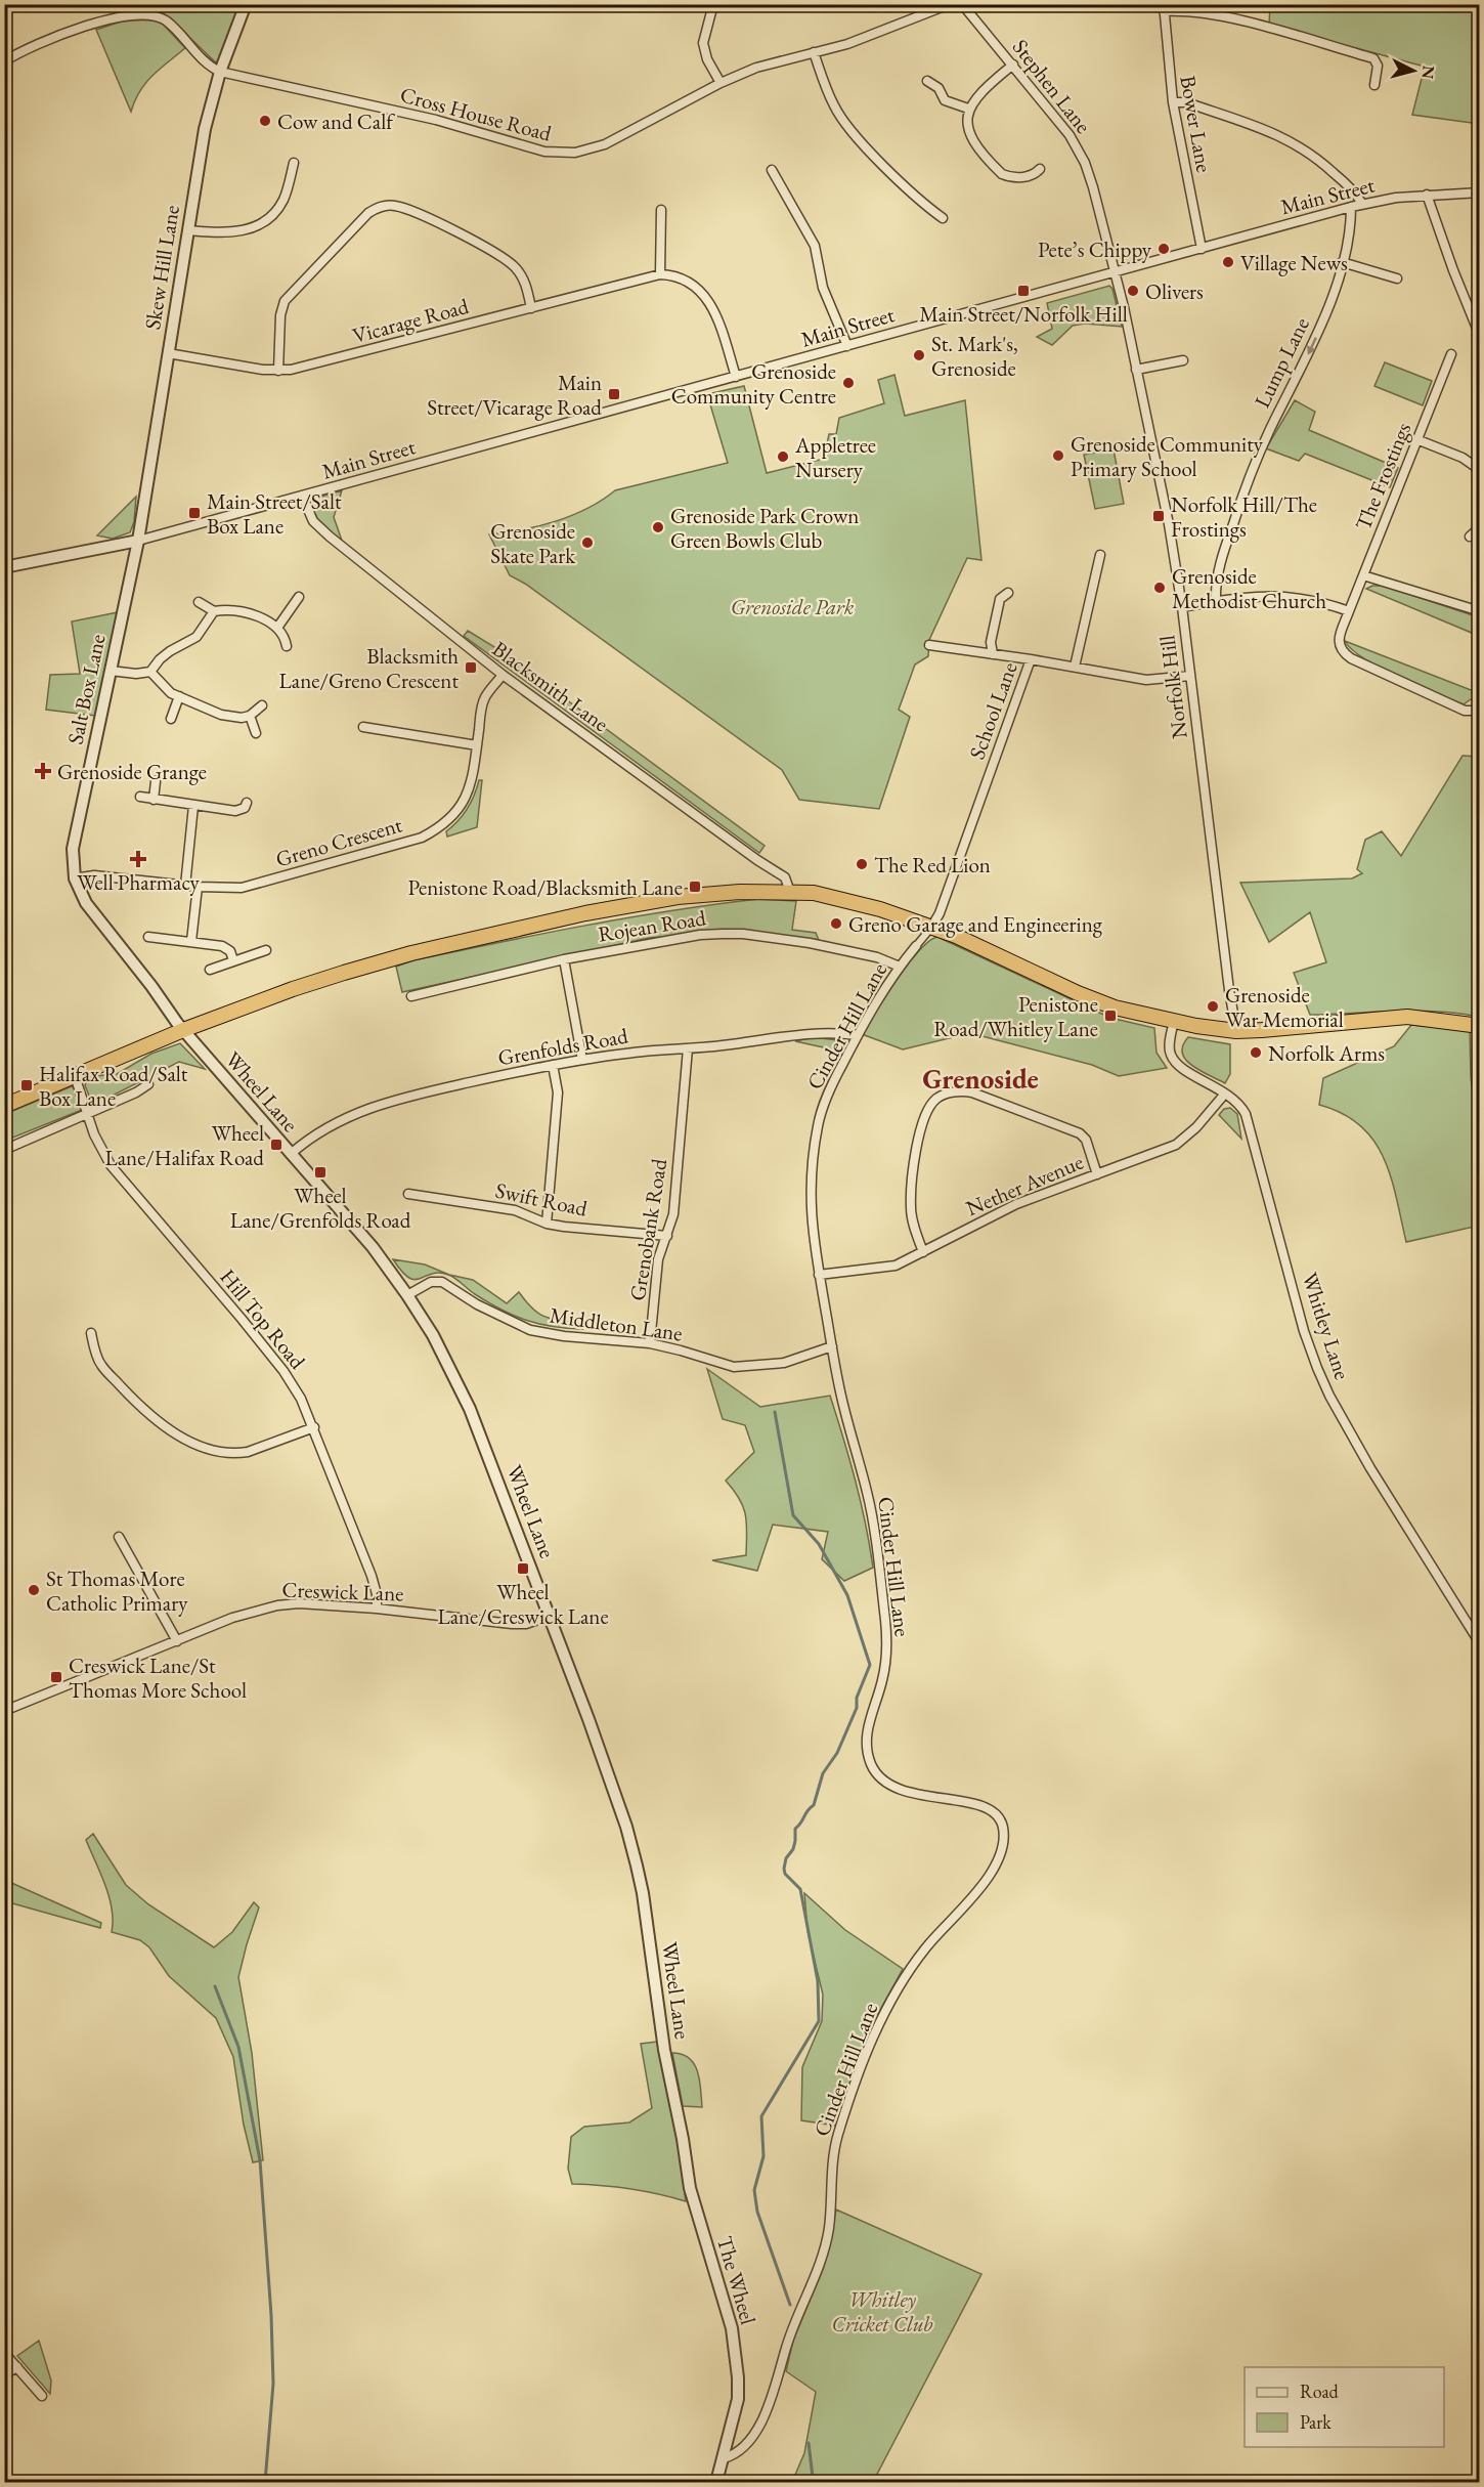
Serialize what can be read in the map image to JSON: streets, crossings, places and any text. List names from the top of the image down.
{
  "streets": {
    "street": [
      "Stephen Lane",
      "Cross House Road",
      "Bower Lane",
      "Main Street",
      "Skew Hill Lane",
      "Vicarage Road",
      "Lump Lane",
      "The Frostings",
      "Blacksmith Lane",
      "Norfolk Hill",
      "Salt Box Lane",
      "School Lane",
      "Greno Crescent",
      "Rojean Road",
      "Cinder Hill Lane",
      "Grenfolds Road",
      "Wheel Lane",
      "Nether Avenue",
      "Swift Road",
      "Grenobank Road",
      "Hill Top Road",
      "Middleton Lane",
      "Whitley Lane",
      "Creswick Lane",
      "The Wheel"
    ]
  },
  "crossings": [
    ["Stephen Lane", "Main Street"],
    ["Stephen Lane", "Norfolk Hill"],
    ["Cross House Road", "Skew Hill Lane"],
    ["Bower Lane", "Main Street"],
    ["Main Street", "Skew Hill Lane"],
    ["Main Street", "Vicarage Road"],
    ["Main Street", "Lump Lane"],
    ["Main Street", "Blacksmith Lane"],
    ["Main Street", "Norfolk Hill"],
    ["Main Street", "Salt Box Lane"],
    ["Skew Hill Lane", "Vicarage Road"],
    ["Skew Hill Lane", "Salt Box Lane"],
    ["Blacksmith Lane", "Greno Crescent"],
    ["Norfolk Hill", "School Lane"],
    ["Salt Box Lane", "Greno Crescent"],
    ["Salt Box Lane", "Wheel Lane"],
    ["Rojean Road", "Cinder Hill Lane"],
    ["Cinder Hill Lane", "Grenfolds Road"],
    ["Cinder Hill Lane", "Nether Avenue"],
    ["Cinder Hill Lane", "Middleton Lane"],
    ["Cinder Hill Lane", "The Wheel"],
    ["Grenfolds Road", "Wheel Lane"],
    ["Grenfolds Road", "Grenobank Road"],
    ["Wheel Lane", "Middleton Lane"],
    ["Wheel Lane", "Creswick Lane"],
    ["Wheel Lane", "The Wheel"],
    ["Nether Avenue", "Whitley Lane"],
    ["Swift Road", "Grenobank Road"],
    ["Grenobank Road", "Middleton Lane"],
    ["Hill Top Road", "Creswick Lane"]
  ],
  "one_way": ["Lump Lane"],
  "districts": ["Grenoside"],
  "parks": ["Grenoside Park", "Whitley Cricket Club"],
  "places": {
    "other": [
      "Cow and Calf",
      "Pete’s Chippy",
      "Village News",
      "Olivers",
      "St. Mark's, Grenoside",
      "Grenoside Community Centre",
      "Grenoside Community Primary School",
      "Appletree Nursery",
      "Grenoside Park Crown Green Bowls Club",
      "Grenoside Skate Park",
      "Grenoside Methodist Church",
      "The Red Lion",
      "Greno Garage and Engineering",
      "Grenoside War Memorial",
      "Norfolk Arms",
      "St Thomas More Catholic Primary"
    ],
    "transit": [
      "Main Street/Norfolk Hill",
      "Main Street/Vicarage Road",
      "Main Street/Salt Box Lane",
      "Norfolk Hill/The Frostings",
      "Blacksmith Lane/Greno Crescent",
      "Penistone Road/Blacksmith Lane",
      "Penistone Road/Whitley Lane",
      "Halifax Road/Salt Box Lane",
      "Wheel Lane/Halifax Road",
      "Wheel Lane/Grenfolds Road",
      "Wheel Lane/Creswick Lane",
      "Creswick Lane/St Thomas More School"
    ],
    "health": ["Grenoside Grange", "Well Pharmacy"]
  },
  "legend": ["Road", "Park"],
  "north": "right"
}
